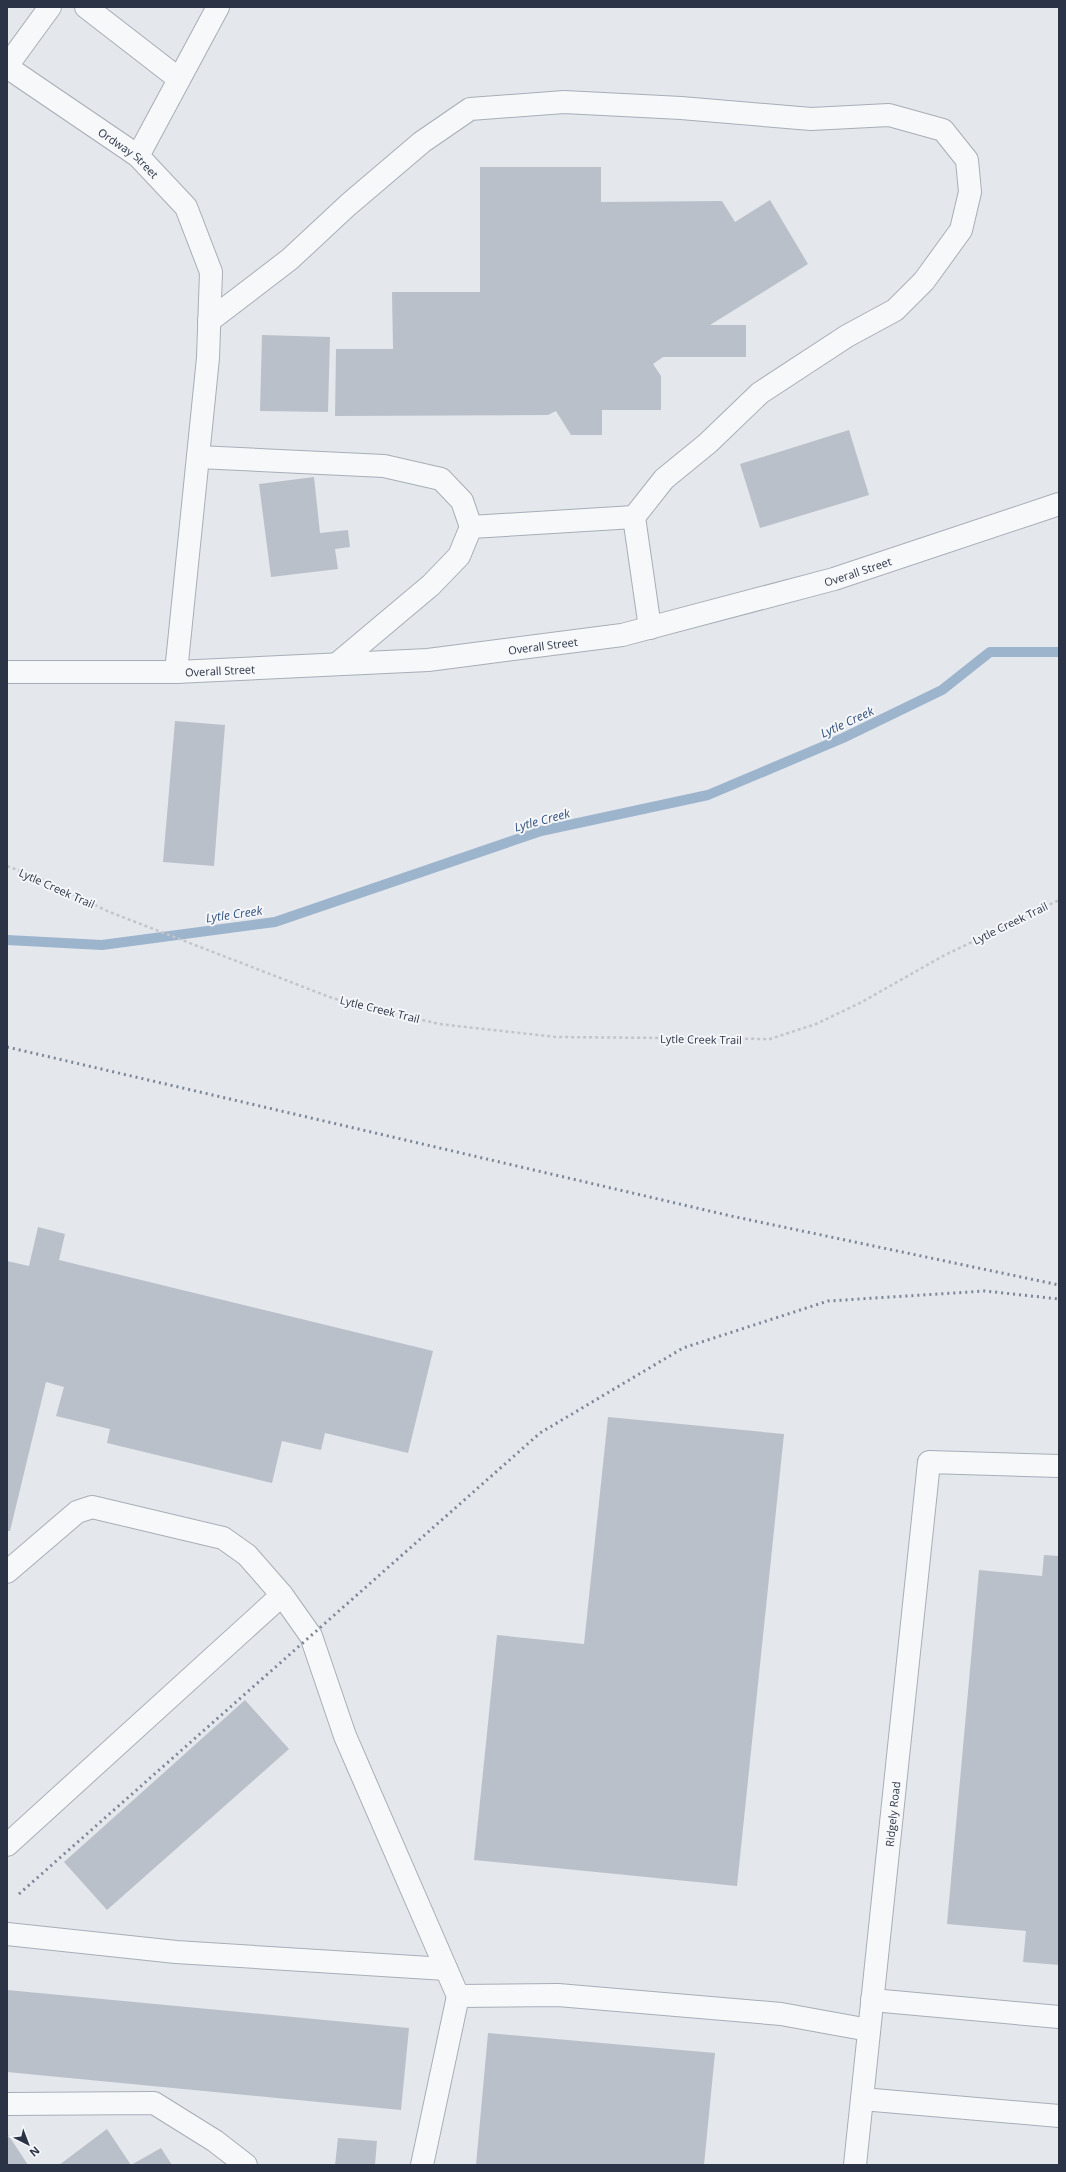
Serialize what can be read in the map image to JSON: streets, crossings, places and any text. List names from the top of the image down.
{
  "streets": {
    "street": ["Ordway Street", "Overall Street", "Ridgely Road"],
    "path": ["Lytle Creek Trail"]
  },
  "water": ["Lytle Creek"],
  "north": "bottom right"
}
